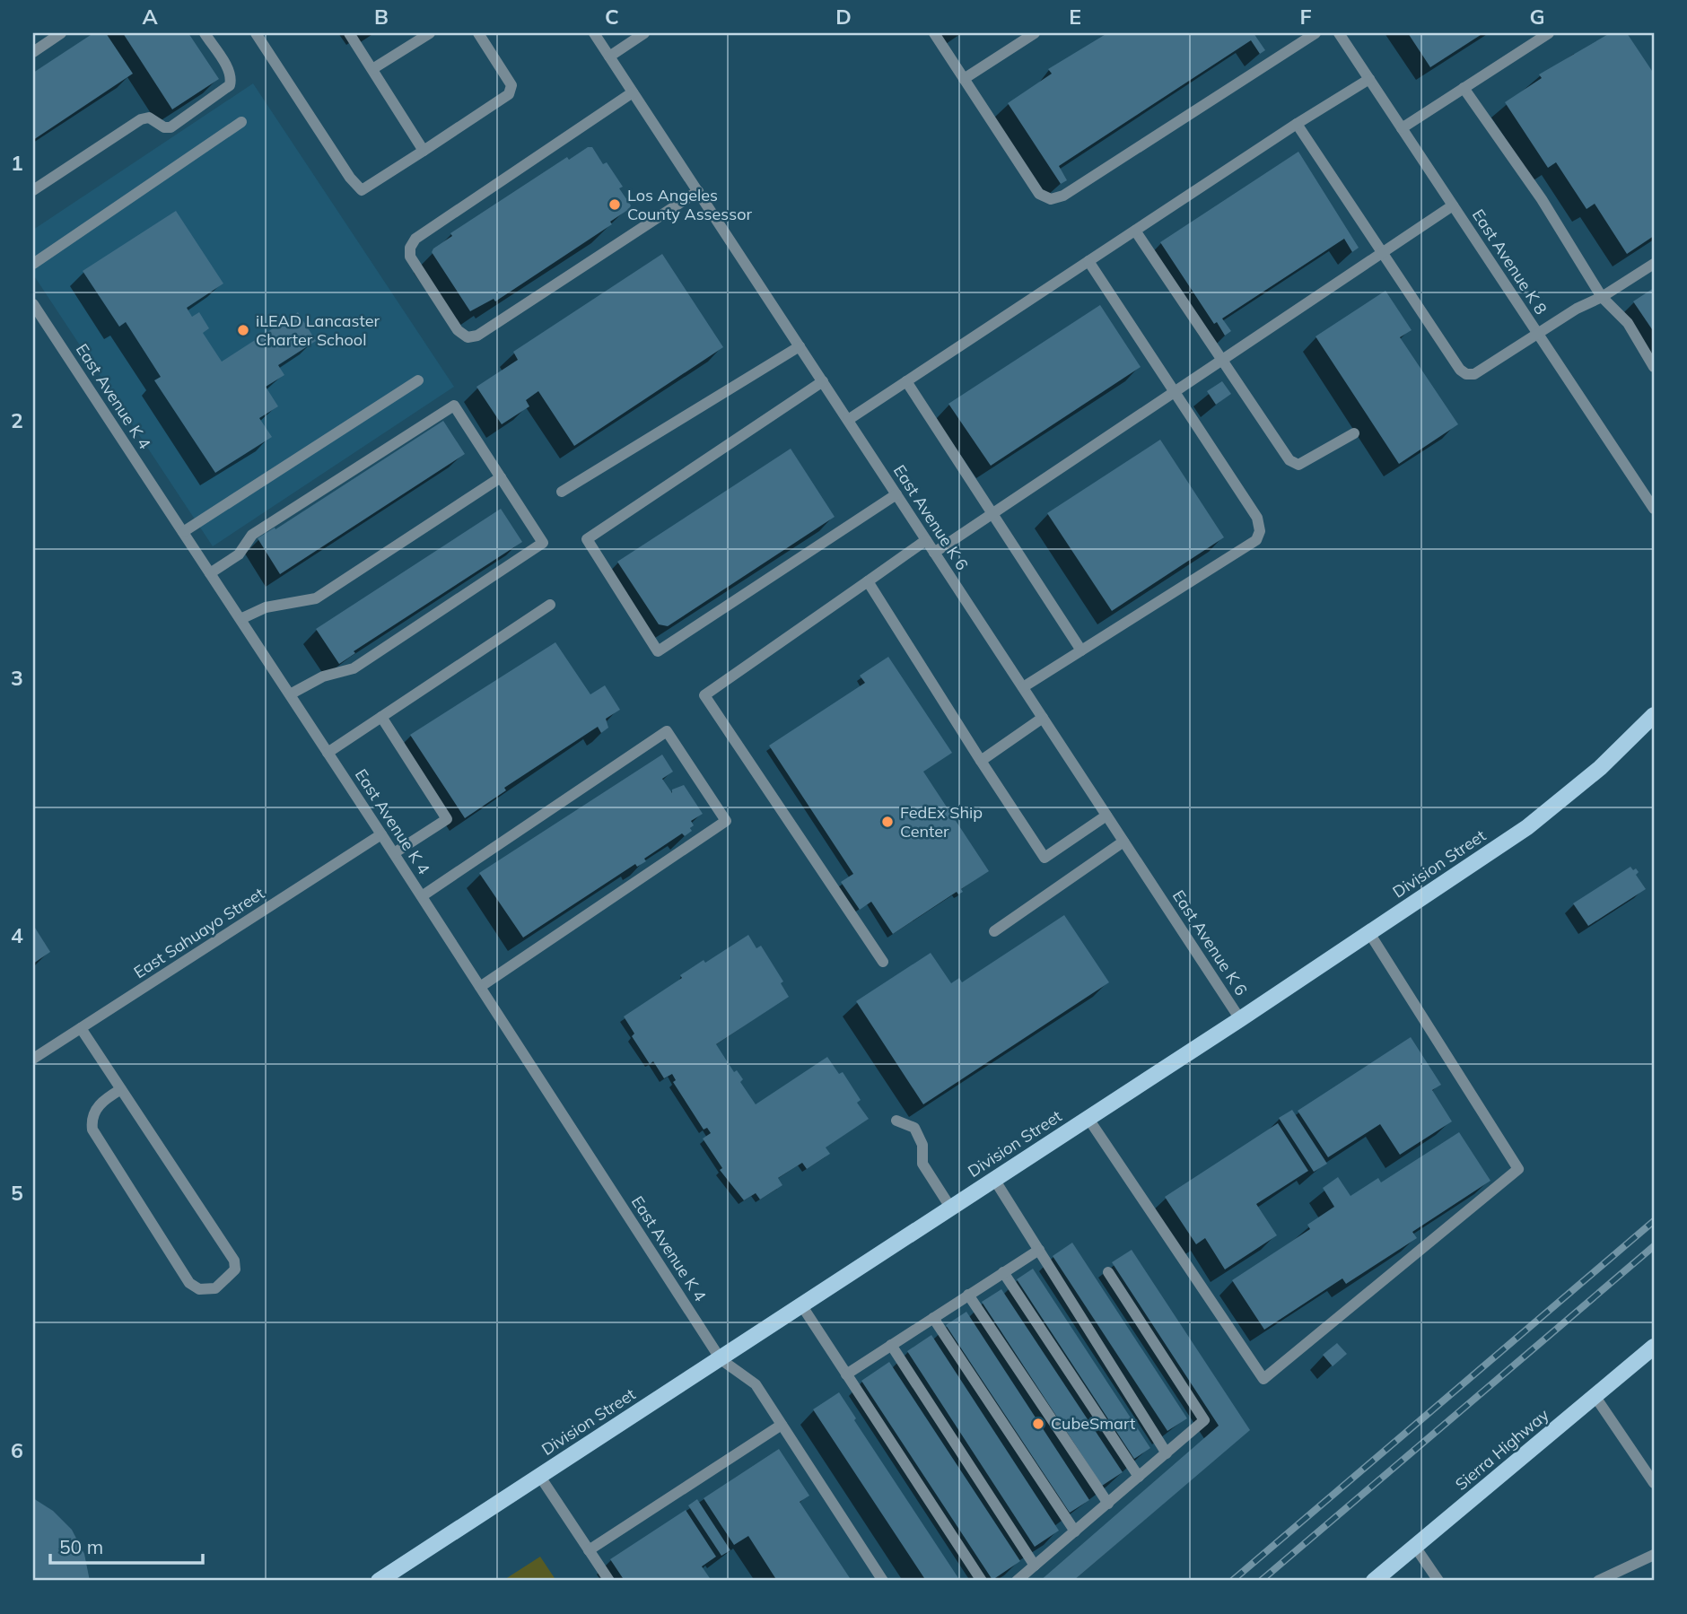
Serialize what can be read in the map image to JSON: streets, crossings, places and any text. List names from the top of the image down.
{
  "streets": {
    "main road": ["Division Street", "Sierra Highway"],
    "street": [
      "East Avenue K 8",
      "East Avenue K 4",
      "East Avenue K 6",
      "East Sahuayo Street"
    ]
  },
  "crossings": [
    ["East Avenue K 4", "Division Street"],
    ["East Avenue K 4", "East Sahuayo Street"],
    ["East Avenue K 6", "Division Street"]
  ],
  "places": [
    "Los Angeles County Assessor",
    "iLEAD Lancaster Charter School",
    "FedEx Ship Center",
    "CubeSmart"
  ],
  "scale_bar": "50 m",
  "grid": {
    "columns": [
      "A",
      "B",
      "C",
      "D",
      "E",
      "F",
      "G"
    ],
    "rows": [
      "1",
      "2",
      "3",
      "4",
      "5",
      "6"
    ]
  }
}
